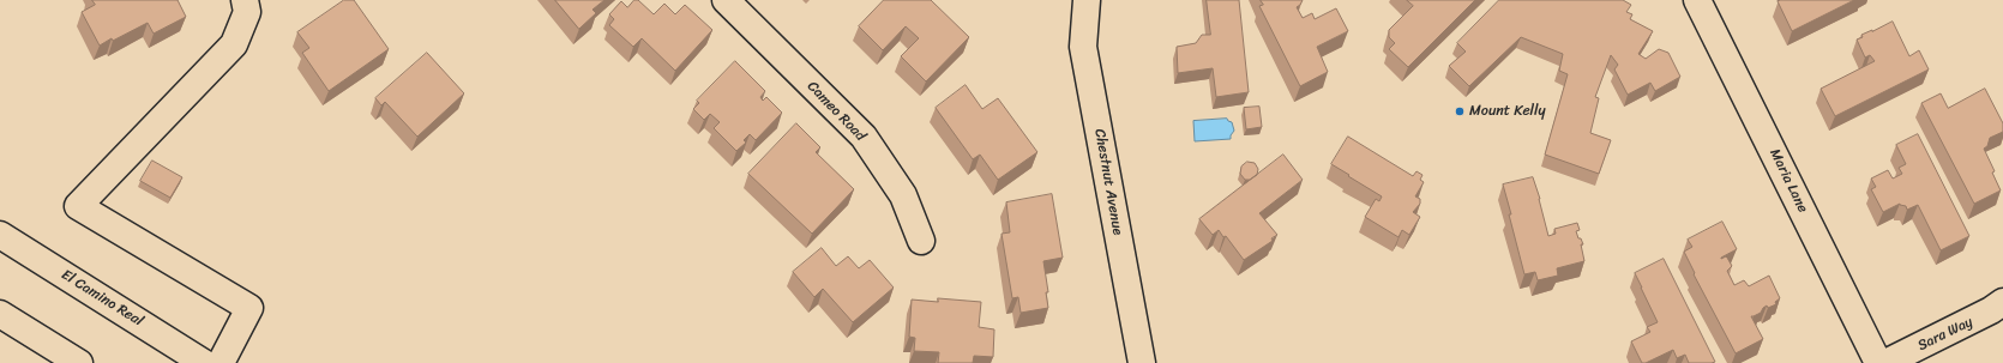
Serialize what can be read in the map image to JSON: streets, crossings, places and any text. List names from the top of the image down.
{
  "streets": {
    "street": [
      "Cameo Road",
      "Maria Lane",
      "Chestnut Avenue",
      "El Camino Real",
      "Sara Way"
    ]
  },
  "places": ["Mount Kelly"]
}
